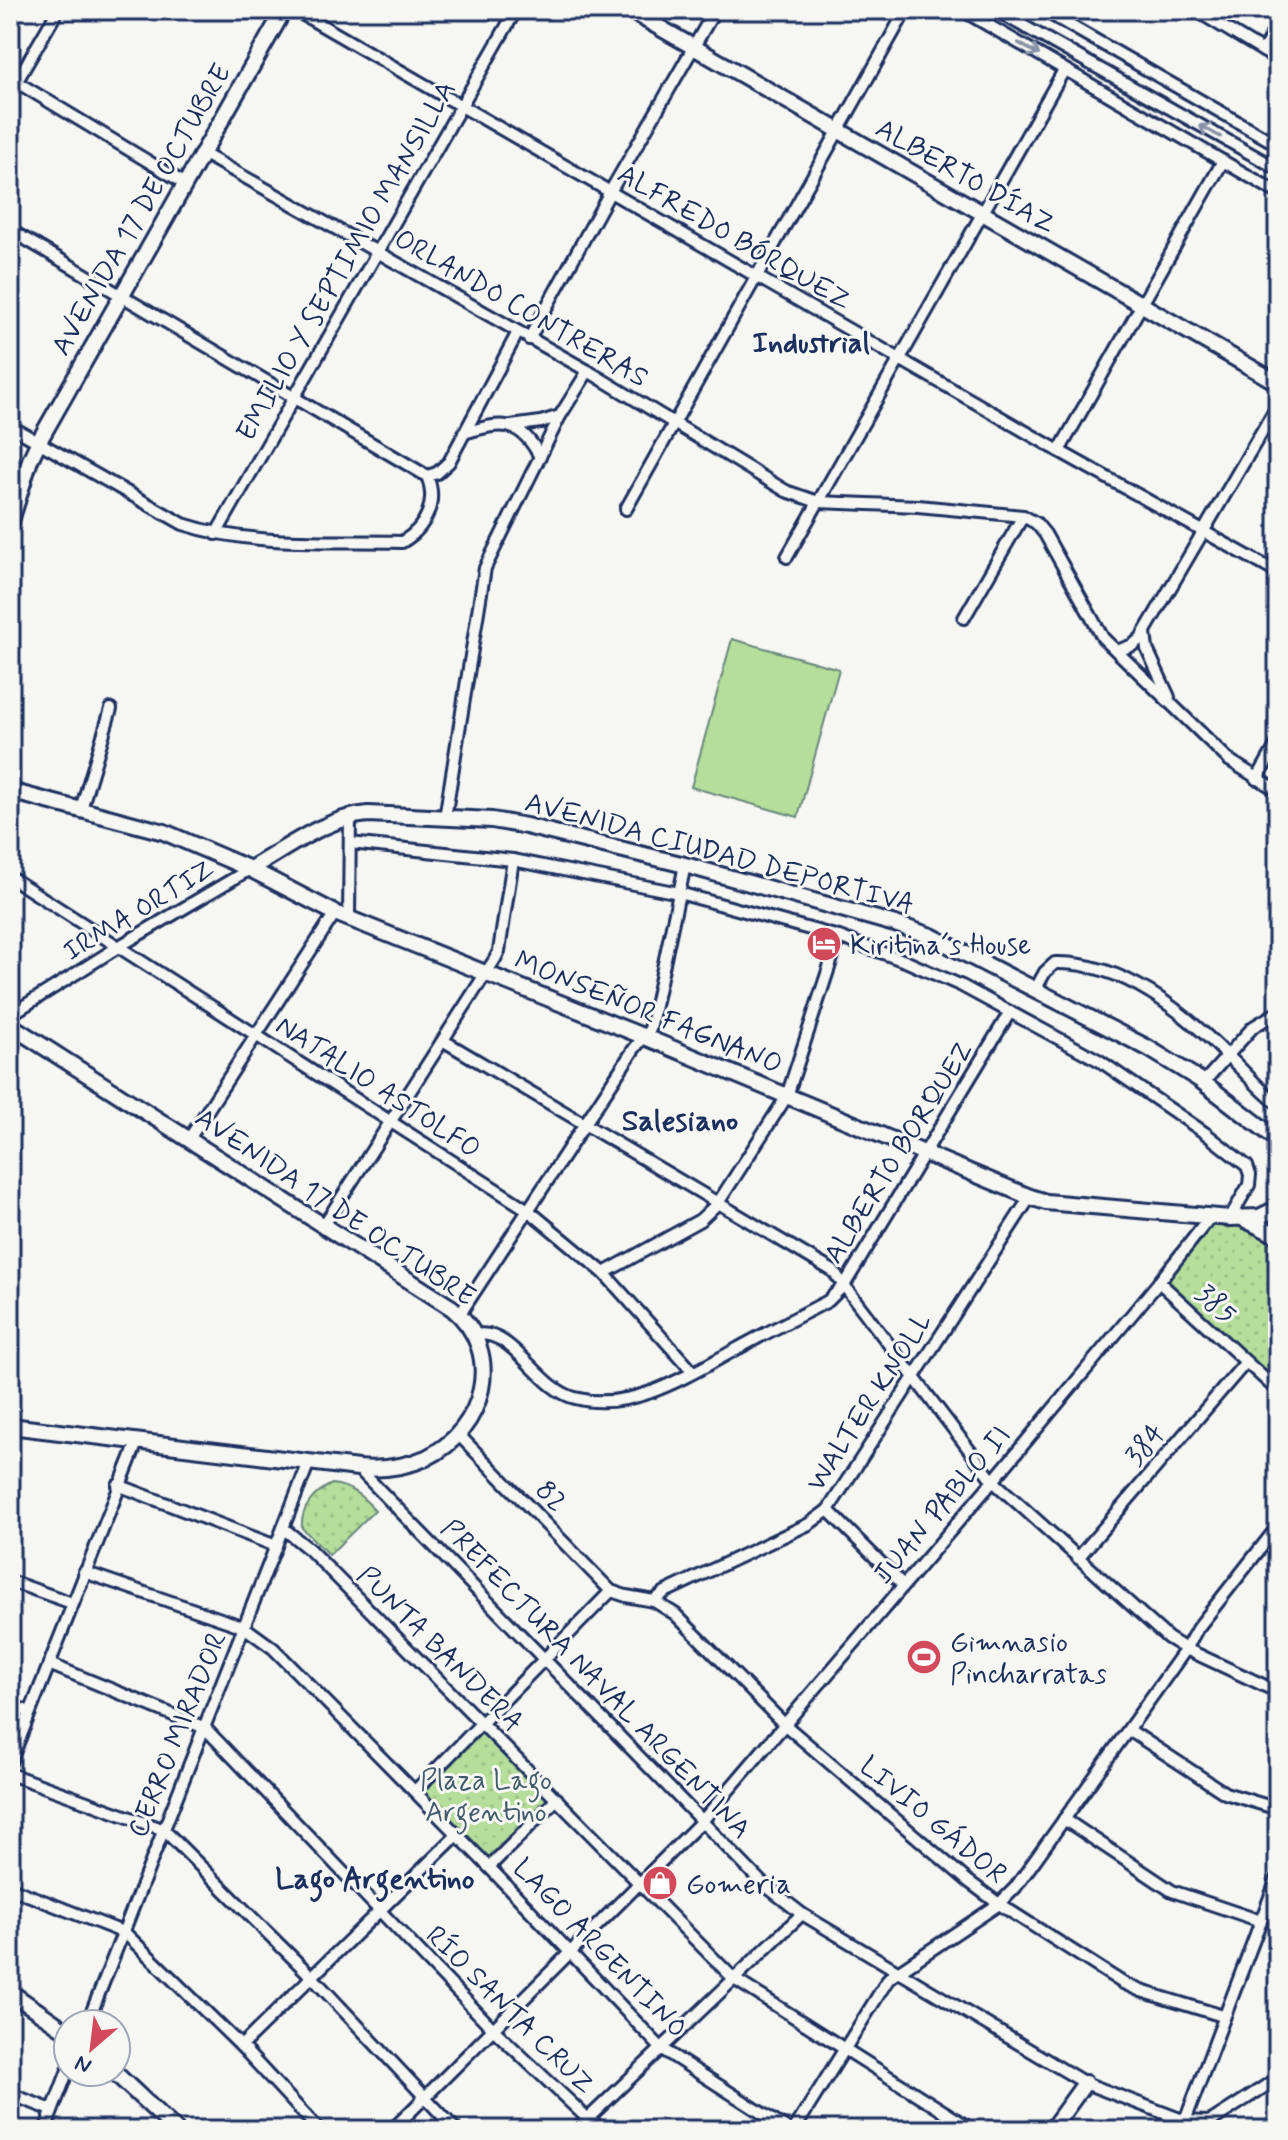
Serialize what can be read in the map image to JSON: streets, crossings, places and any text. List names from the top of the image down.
{
  "streets": {
    "street": [
      "ALBERTO DÍAZ",
      "AVENIDA 17 DE OCTUBRE",
      "ALFREDO BÓRQUEZ",
      "EMILIO Y SEPTIMIO MANSILLA",
      "ORLANDO CONTRERAS",
      "AVENIDA CIUDAD DEPORTIVA",
      "IRMA ORTIZ",
      "MONSEÑOR FAGNANO",
      "NATALIO ASTOLFO",
      "ALBERTO BORQUEZ",
      "385",
      "WALTER KNOLL",
      "384",
      "82",
      "JUAN PABLO II",
      "PUNTA BANDERA",
      "PREFECTURA NAVAL ARGENTINA",
      "CERRO MIRADOR",
      "LIVIO GÁDOR",
      "LAGO ARGENTINO",
      "RÍO SANTA CRUZ"
    ]
  },
  "crossings": [
    ["AVENIDA 17 DE OCTUBRE", "ORLANDO CONTRERAS"],
    ["AVENIDA 17 DE OCTUBRE", "ALBERTO BORQUEZ"],
    ["AVENIDA 17 DE OCTUBRE", "82"],
    ["AVENIDA 17 DE OCTUBRE", "PREFECTURA NAVAL ARGENTINA"],
    ["AVENIDA 17 DE OCTUBRE", "CERRO MIRADOR"],
    ["ALFREDO BÓRQUEZ", "EMILIO Y SEPTIMIO MANSILLA"],
    ["EMILIO Y SEPTIMIO MANSILLA", "ORLANDO CONTRERAS"],
    ["AVENIDA CIUDAD DEPORTIVA", "IRMA ORTIZ"],
    ["AVENIDA CIUDAD DEPORTIVA", "MONSEÑOR FAGNANO"],
    ["AVENIDA CIUDAD DEPORTIVA", "ALBERTO BORQUEZ"],
    ["IRMA ORTIZ", "MONSEÑOR FAGNANO"],
    ["IRMA ORTIZ", "NATALIO ASTOLFO"],
    ["MONSEÑOR FAGNANO", "ALBERTO BORQUEZ"],
    ["MONSEÑOR FAGNANO", "WALTER KNOLL"],
    ["MONSEÑOR FAGNANO", "JUAN PABLO II"],
    ["NATALIO ASTOLFO", "ALBERTO BORQUEZ"],
    ["385", "384"],
    ["385", "JUAN PABLO II"],
    ["WALTER KNOLL", "LIVIO GÁDOR"],
    ["JUAN PABLO II", "PUNTA BANDERA"],
    ["JUAN PABLO II", "PREFECTURA NAVAL ARGENTINA"],
    ["JUAN PABLO II", "LIVIO GÁDOR"],
    ["JUAN PABLO II", "LAGO ARGENTINO"],
    ["JUAN PABLO II", "RÍO SANTA CRUZ"],
    ["PUNTA BANDERA", "CERRO MIRADOR"],
    ["CERRO MIRADOR", "LAGO ARGENTINO"],
    ["CERRO MIRADOR", "RÍO SANTA CRUZ"]
  ],
  "districts": ["Industrial", "Salesiano", "Lago Argentino"],
  "parks": ["Plaza Lago Argentino"],
  "places": {
    "hotel": ["Kiritina´s House"],
    "sports": ["Gimnasio Pincharratas"],
    "shop": ["Gomeria"]
  },
  "north": "bottom left"
}
